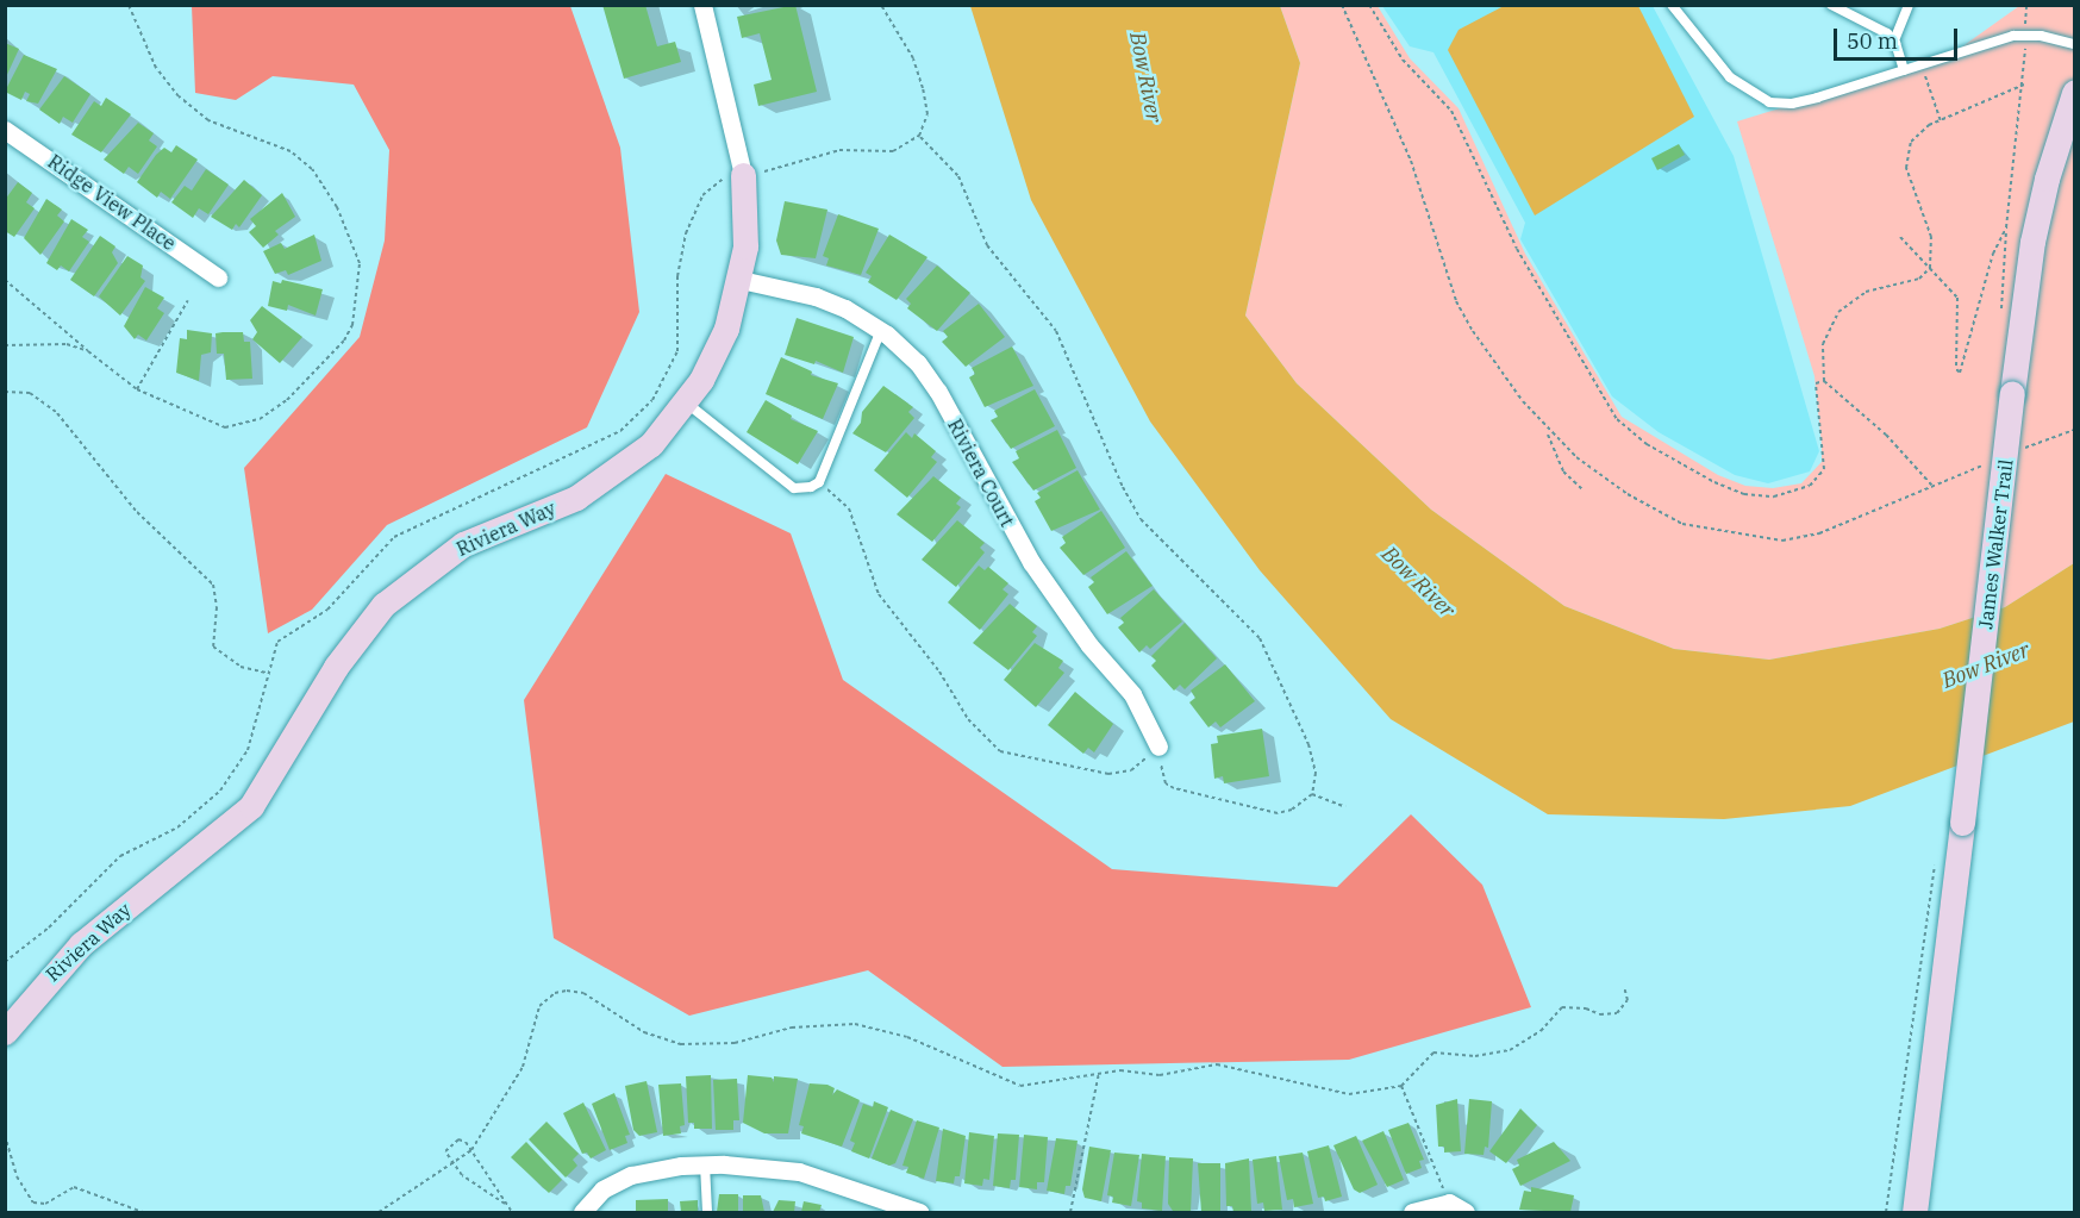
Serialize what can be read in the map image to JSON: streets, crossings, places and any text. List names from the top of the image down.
{
  "streets": {
    "street": [
      "Ridge View Place",
      "Riviera Court",
      "Riviera Way",
      "James Walker Trail"
    ]
  },
  "crossings": [
    ["Riviera Court", "Riviera Way"]
  ],
  "water": ["Bow River"],
  "scale_bar": "50 m"
}
